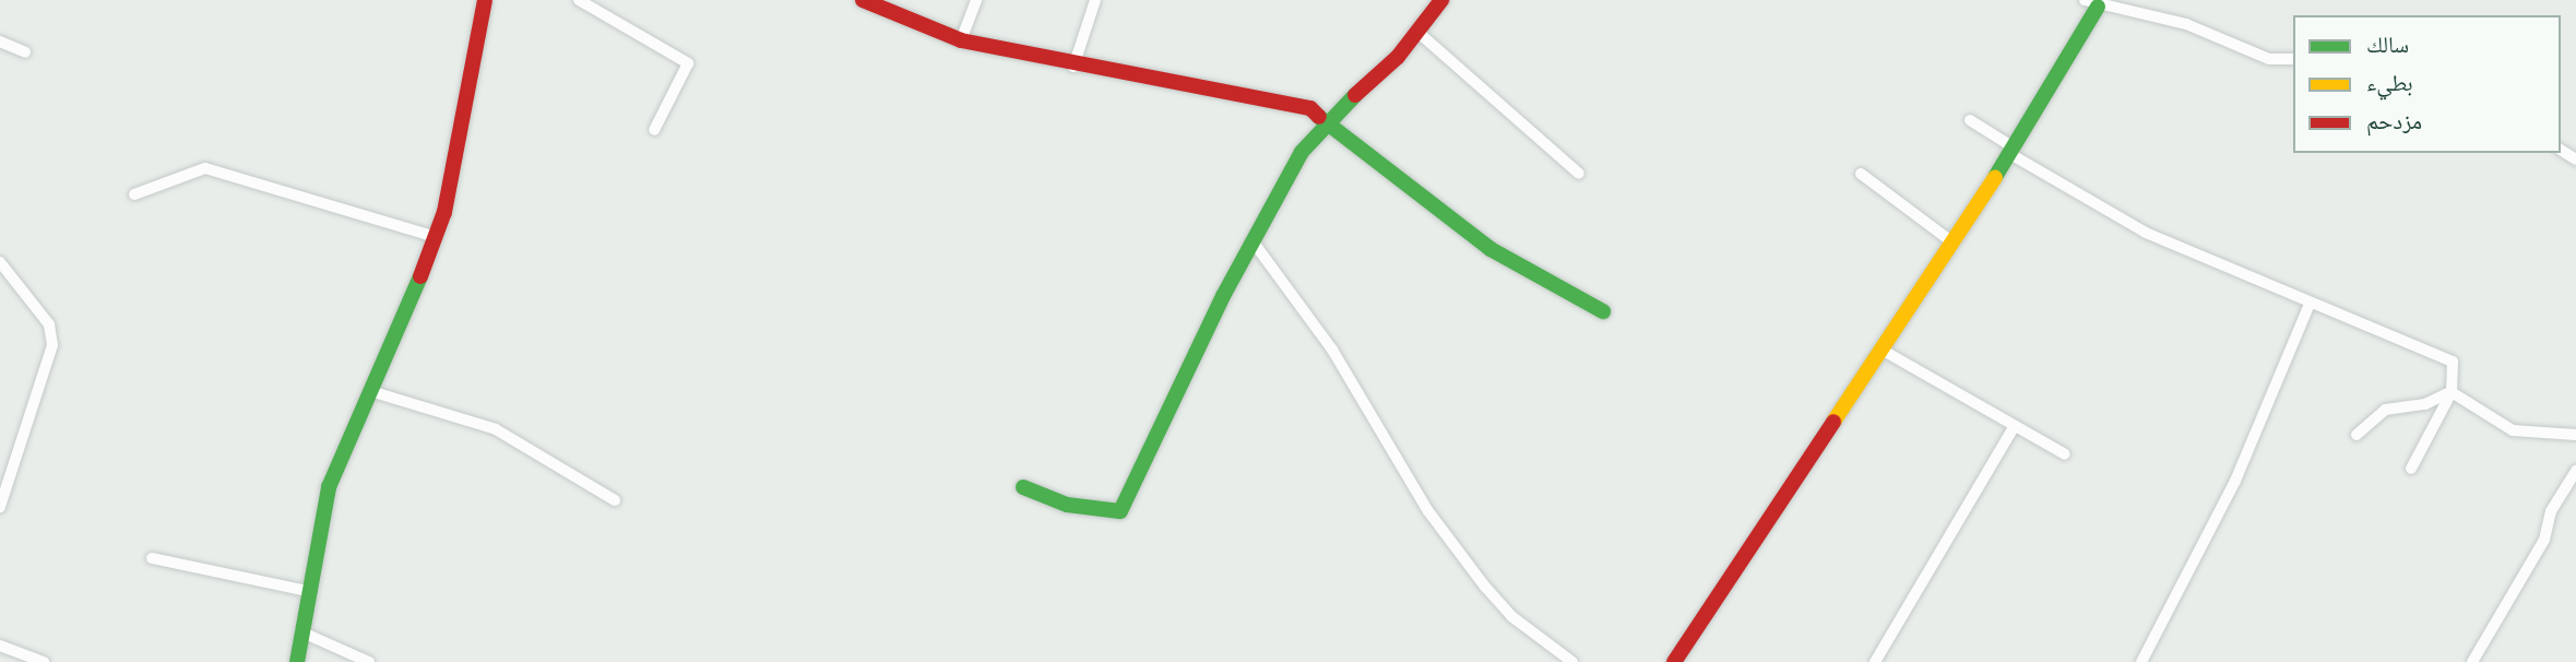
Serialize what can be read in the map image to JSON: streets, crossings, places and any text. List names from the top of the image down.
{
  "legend": ["سالك", "بطيء", "مزدحم"]
}
